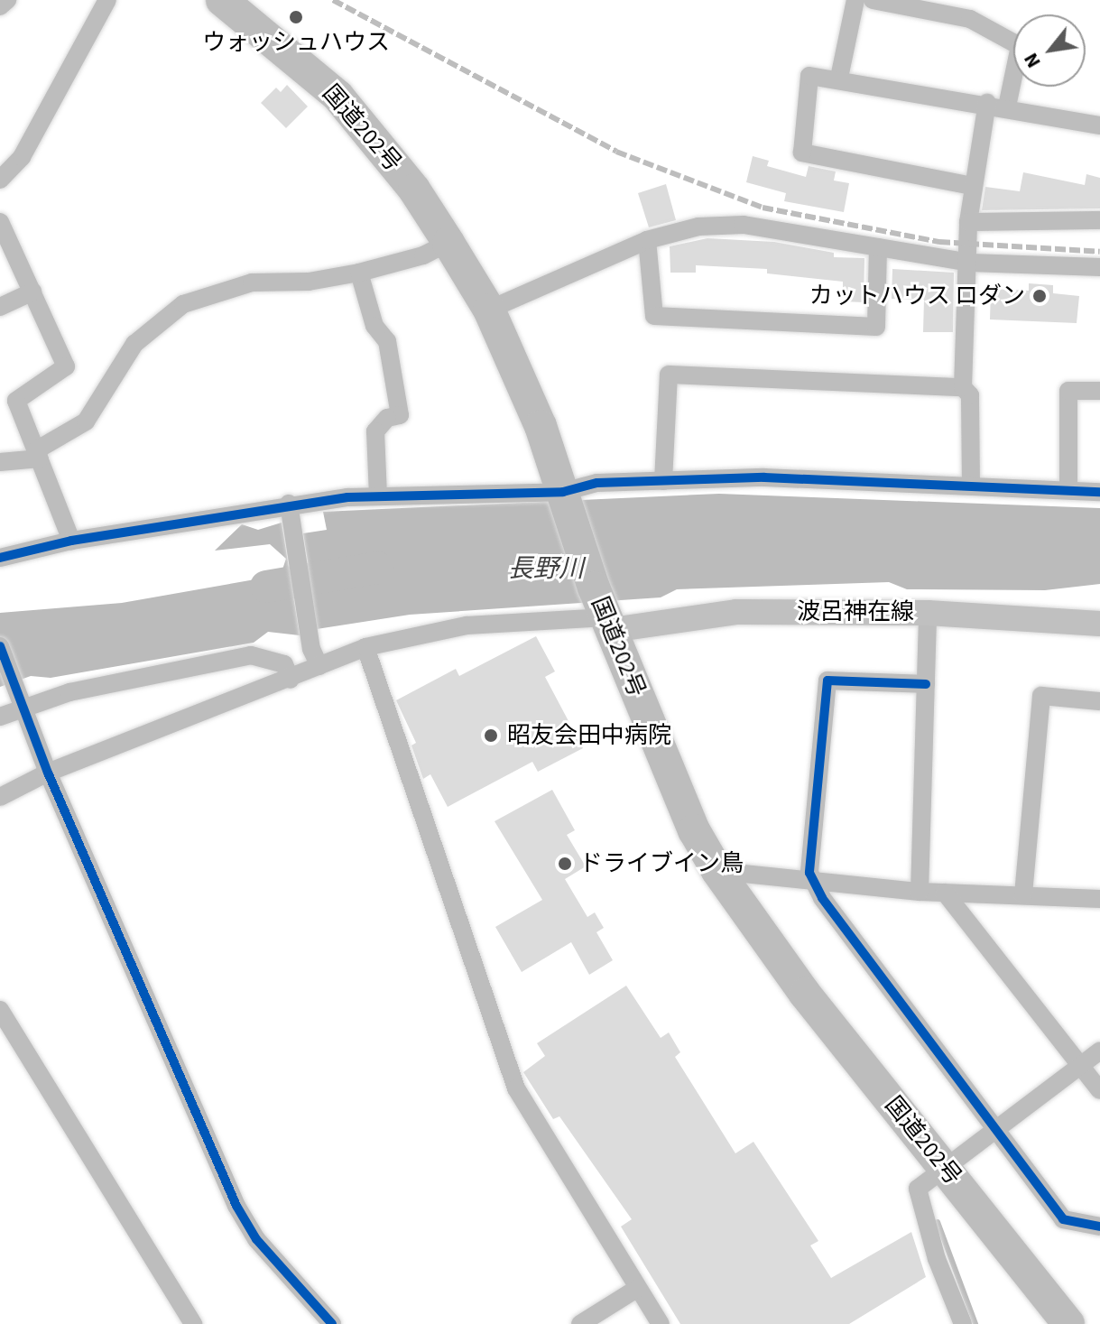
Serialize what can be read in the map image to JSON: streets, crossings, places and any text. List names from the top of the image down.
{
  "streets": {
    "highway": ["国道202号"],
    "main road": ["波呂神在線"]
  },
  "crossings": [
    ["国道202号", "波呂神在線"]
  ],
  "water": ["長野川"],
  "places": [
    "ウォッシュハウス",
    "カットハウス ロダン",
    "昭友会田中病院",
    "ドライブイン鳥"
  ],
  "north": "bottom left"
}
